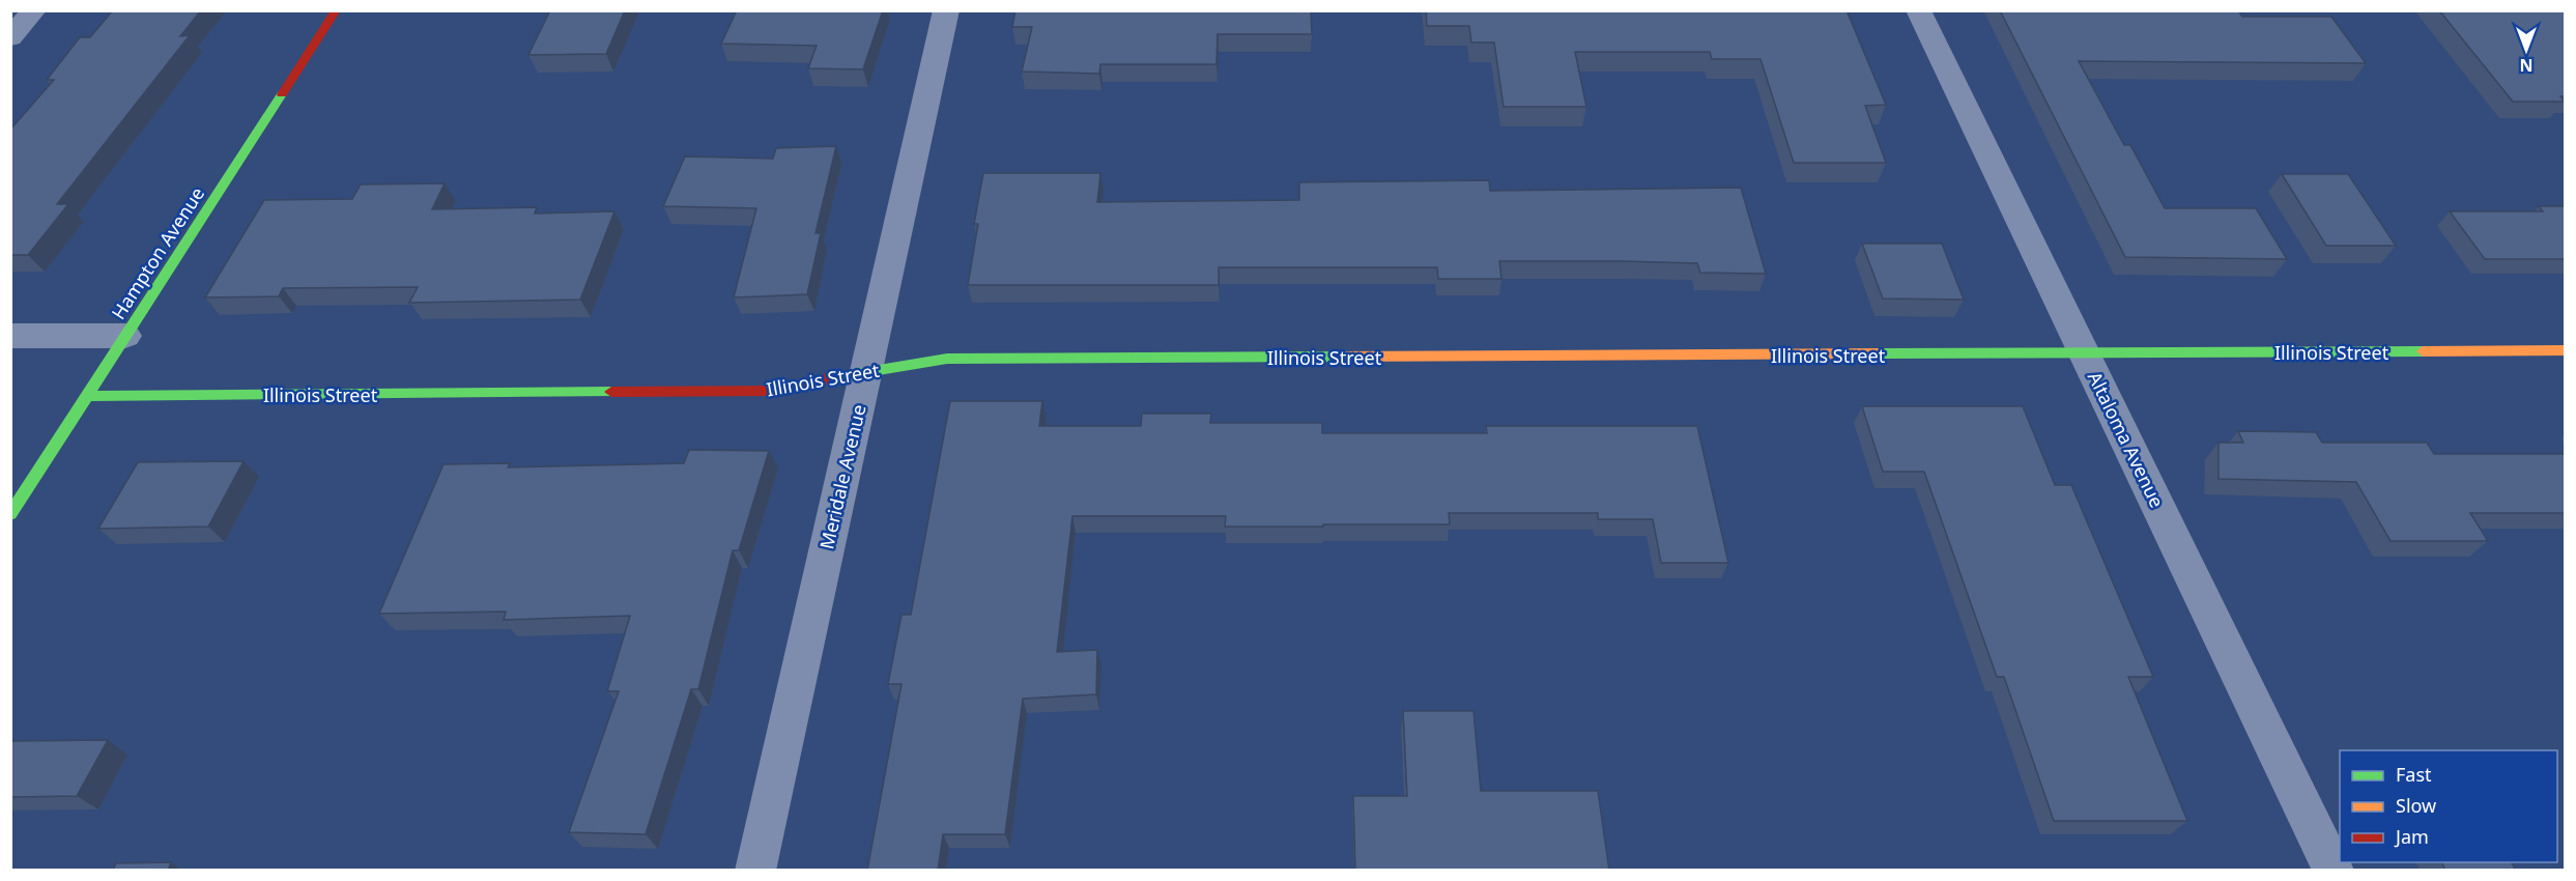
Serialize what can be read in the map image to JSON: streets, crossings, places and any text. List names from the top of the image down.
{
  "streets": {
    "street": [
      "Hampton Avenue",
      "Illinois Street",
      "Altaloma Avenue",
      "Meridale Avenue"
    ]
  },
  "crossings": [
    ["Hampton Avenue", "Illinois Street"],
    ["Illinois Street", "Altaloma Avenue"],
    ["Illinois Street", "Meridale Avenue"]
  ],
  "legend": ["Fast", "Slow", "Jam"],
  "north": "bottom"
}
